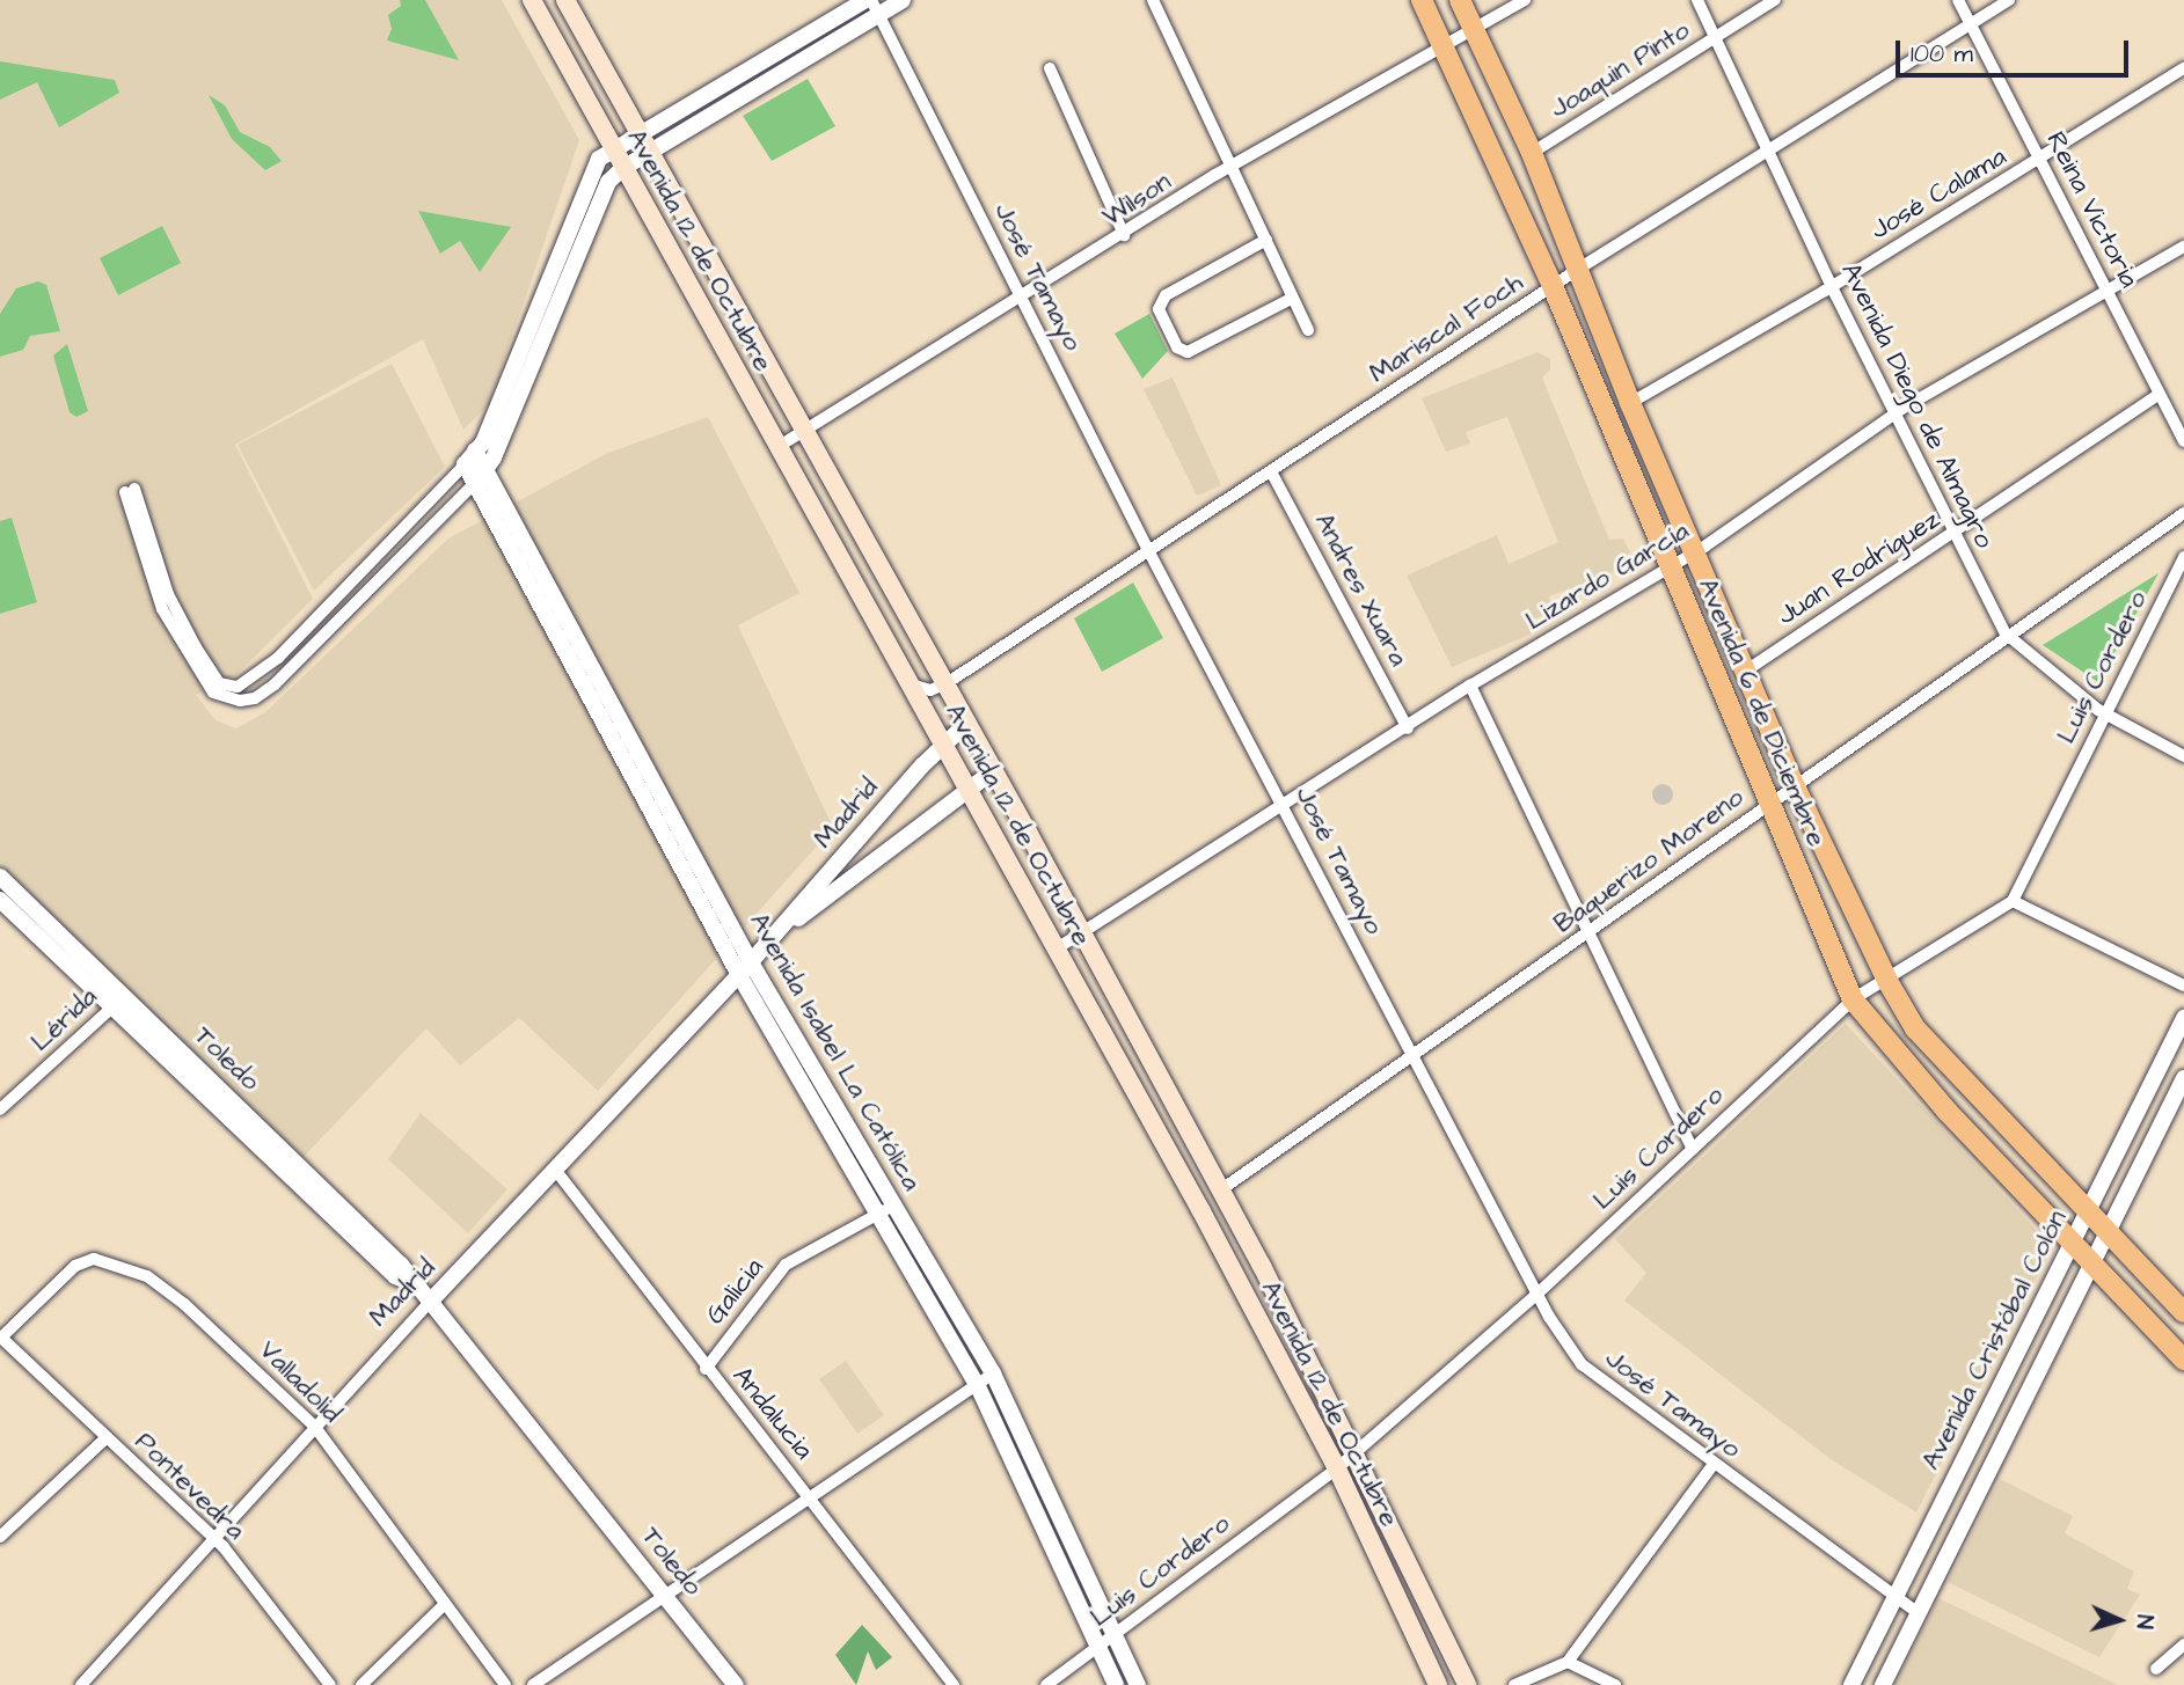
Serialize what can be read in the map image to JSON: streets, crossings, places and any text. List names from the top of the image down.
{
  "streets": {
    "main road": ["Avenida 12 de Octubre", "Avenida 6 de Diciembre"],
    "street": [
      "Joaquin Pinto",
      "José Calama",
      "Wilson",
      "Reina Victoria",
      "José Tamayo",
      "Mariscal Foch",
      "Avenida Diego de Almagro",
      "Juan Rodríguez",
      "Lizardo García",
      "Andres Xuara",
      "Luis Cordero",
      "Madrid",
      "Baquerizo Moreno",
      "Lérida",
      "Avenida Isabel La Católica",
      "Toledo",
      "Galicia",
      "Avenida Cristóbal Colón",
      "Valladolid",
      "Andalucia",
      "Pontevedra"
    ]
  },
  "crossings": [
    ["Joaquin Pinto", "Avenida Diego de Almagro"],
    ["Joaquin Pinto", "Avenida 6 de Diciembre"],
    ["José Calama", "Reina Victoria"],
    ["José Calama", "Avenida Diego de Almagro"],
    ["José Calama", "Avenida 6 de Diciembre"],
    ["Wilson", "Avenida 12 de Octubre"],
    ["Wilson", "José Tamayo"],
    ["Wilson", "Avenida 6 de Diciembre"],
    ["Reina Victoria", "Mariscal Foch"],
    ["Reina Victoria", "Juan Rodríguez"],
    ["Reina Victoria", "Lizardo García"],
    ["Avenida 12 de Octubre", "Mariscal Foch"],
    ["Avenida 12 de Octubre", "Lizardo García"],
    ["Avenida 12 de Octubre", "Luis Cordero"],
    ["Avenida 12 de Octubre", "Madrid"],
    ["Avenida 12 de Octubre", "Baquerizo Moreno"],
    ["José Tamayo", "Mariscal Foch"],
    ["José Tamayo", "Lizardo García"],
    ["José Tamayo", "Luis Cordero"],
    ["José Tamayo", "Baquerizo Moreno"],
    ["José Tamayo", "Avenida Cristóbal Colón"],
    ["Mariscal Foch", "Avenida Diego de Almagro"],
    ["Mariscal Foch", "Andres Xuara"],
    ["Mariscal Foch", "Avenida 6 de Diciembre"],
    ["Avenida Diego de Almagro", "Juan Rodríguez"],
    ["Avenida Diego de Almagro", "Lizardo García"],
    ["Avenida Diego de Almagro", "Luis Cordero"],
    ["Avenida Diego de Almagro", "Baquerizo Moreno"],
    ["Juan Rodríguez", "Avenida 6 de Diciembre"],
    ["Lizardo García", "Andres Xuara"],
    ["Lizardo García", "Avenida 6 de Diciembre"],
    ["Luis Cordero", "Avenida 6 de Diciembre"],
    ["Luis Cordero", "Avenida Isabel La Católica"],
    ["Avenida 6 de Diciembre", "Baquerizo Moreno"],
    ["Avenida 6 de Diciembre", "Avenida Cristóbal Colón"],
    ["Madrid", "Avenida Isabel La Católica"],
    ["Madrid", "Toledo"],
    ["Madrid", "Valladolid"],
    ["Madrid", "Andalucia"],
    ["Madrid", "Pontevedra"],
    ["Lérida", "Toledo"],
    ["Avenida Isabel La Católica", "Galicia"],
    ["Galicia", "Andalucia"],
    ["Valladolid", "Pontevedra"]
  ],
  "scale_bar": "100 m",
  "north": "right"
}
